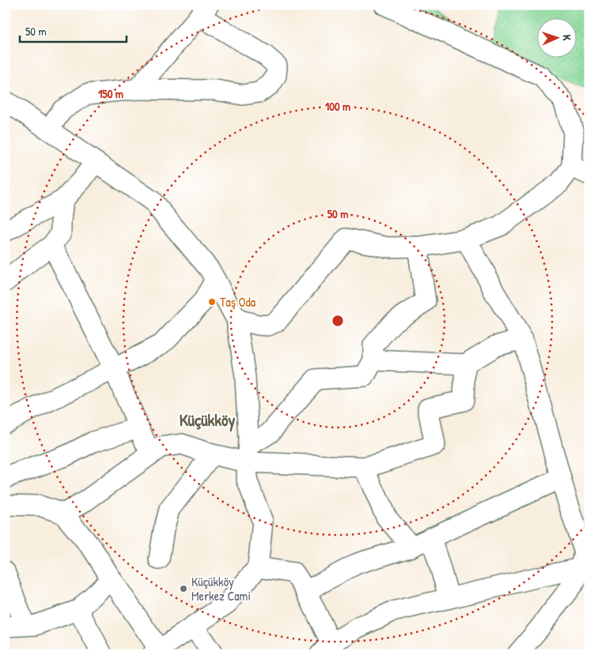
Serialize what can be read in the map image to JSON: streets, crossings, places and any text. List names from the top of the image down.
{
  "districts": ["Küçükköy"],
  "places": ["Taş Oda", "Küçükköy Merkez Cami"],
  "scale_bar": "50 m",
  "north": "right",
  "rings": ["150 m", "100 m", "50 m"]
}
